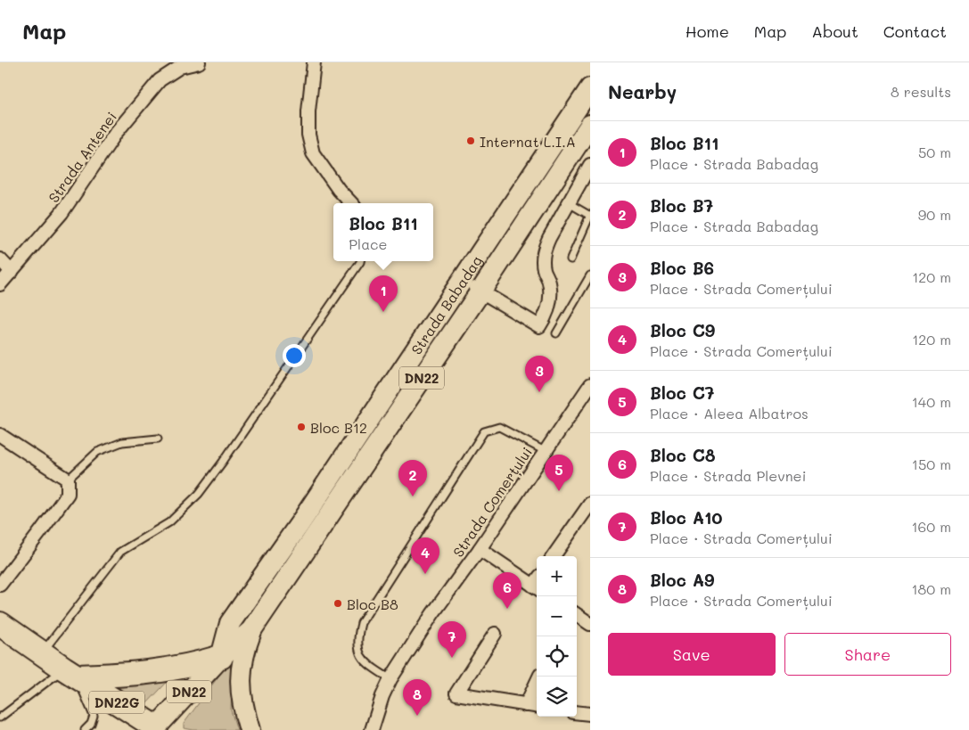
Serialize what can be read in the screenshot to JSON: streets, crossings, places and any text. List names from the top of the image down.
{
  "streets": {
    "highway": ["DN22G"],
    "main road": ["Strada Babadag", "DN22"],
    "street": ["Strada Antenei", "Strada Comerțului"]
  },
  "crossings": [
    ["Strada Babadag", "DN22G"]
  ],
  "places": ["Internat L.I.A", "Bloc B12", "Bloc B8"],
  "page": {
    "header": "Map",
    "nav": [
      "Home",
      "Map",
      "About",
      "Contact"
    ],
    "heading": ["Nearby", "8 results"],
    "list": [
      {
        "mark": "1",
        "name": "Bloc B11",
        "note": "Place · Strada Babadag",
        "value": "50 m"
      },
      {
        "mark": "2",
        "name": "Bloc B7",
        "note": "Place · Strada Babadag",
        "value": "90 m"
      },
      {
        "mark": "3",
        "name": "Bloc B6",
        "note": "Place · Strada Comerțului",
        "value": "120 m"
      },
      {
        "mark": "4",
        "name": "Bloc C9",
        "note": "Place · Strada Comerțului",
        "value": "120 m"
      },
      {
        "mark": "5",
        "name": "Bloc C7",
        "note": "Place · Aleea Albatros",
        "value": "140 m"
      },
      {
        "mark": "6",
        "name": "Bloc C8",
        "note": "Place · Strada Plevnei",
        "value": "150 m"
      },
      {
        "mark": "7",
        "name": "Bloc A10",
        "note": "Place · Strada Comerțului",
        "value": "160 m"
      },
      {
        "mark": "8",
        "name": "Bloc A9",
        "note": "Place · Strada Comerțului",
        "value": "180 m"
      }
    ],
    "popup": ["Bloc B11", "Place"],
    "pins": [
      "1",
      "3",
      "5",
      "2",
      "4",
      "6",
      "7",
      "8"
    ],
    "map_buttons": ["+", "−"],
    "buttons": ["Save", "Share"]
  }
}
